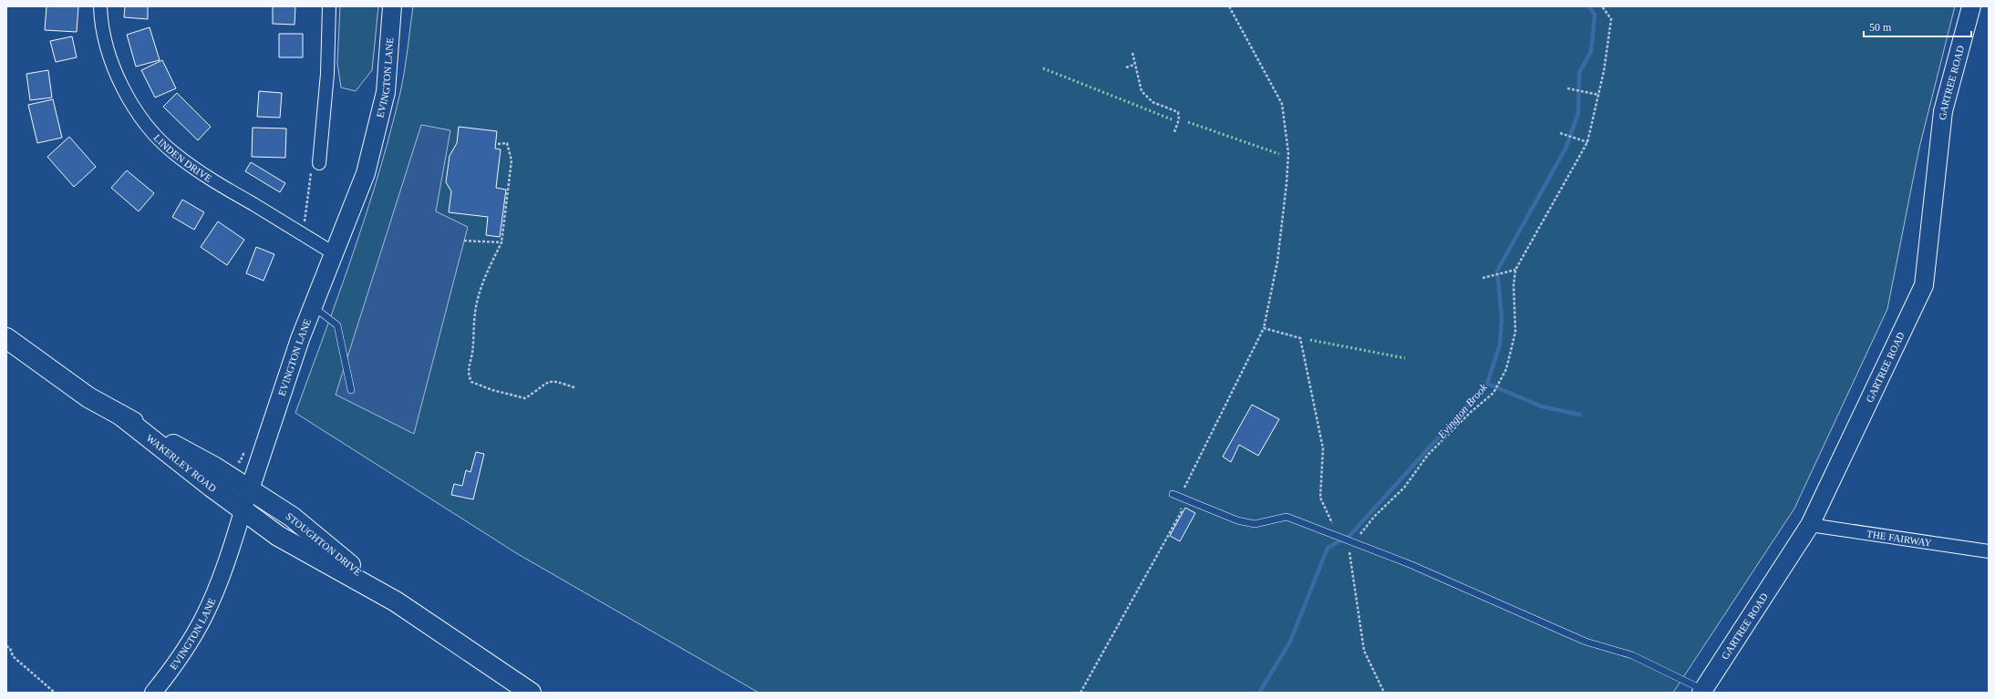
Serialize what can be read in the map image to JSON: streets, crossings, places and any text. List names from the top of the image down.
{
  "streets": {
    "highway": ["WAKERLEY ROAD", "STOUGHTON DRIVE"],
    "main road": ["EVINGTON LANE", "GARTREE ROAD"],
    "street": ["LINDEN DRIVE", "THE FAIRWAY"]
  },
  "crossings": [
    ["EVINGTON LANE", "LINDEN DRIVE"],
    ["EVINGTON LANE", "WAKERLEY ROAD"],
    ["EVINGTON LANE", "STOUGHTON DRIVE"],
    ["GARTREE ROAD", "THE FAIRWAY"],
    ["WAKERLEY ROAD", "STOUGHTON DRIVE"]
  ],
  "water": ["Evington Brook"],
  "scale_bar": "50 m"
}
